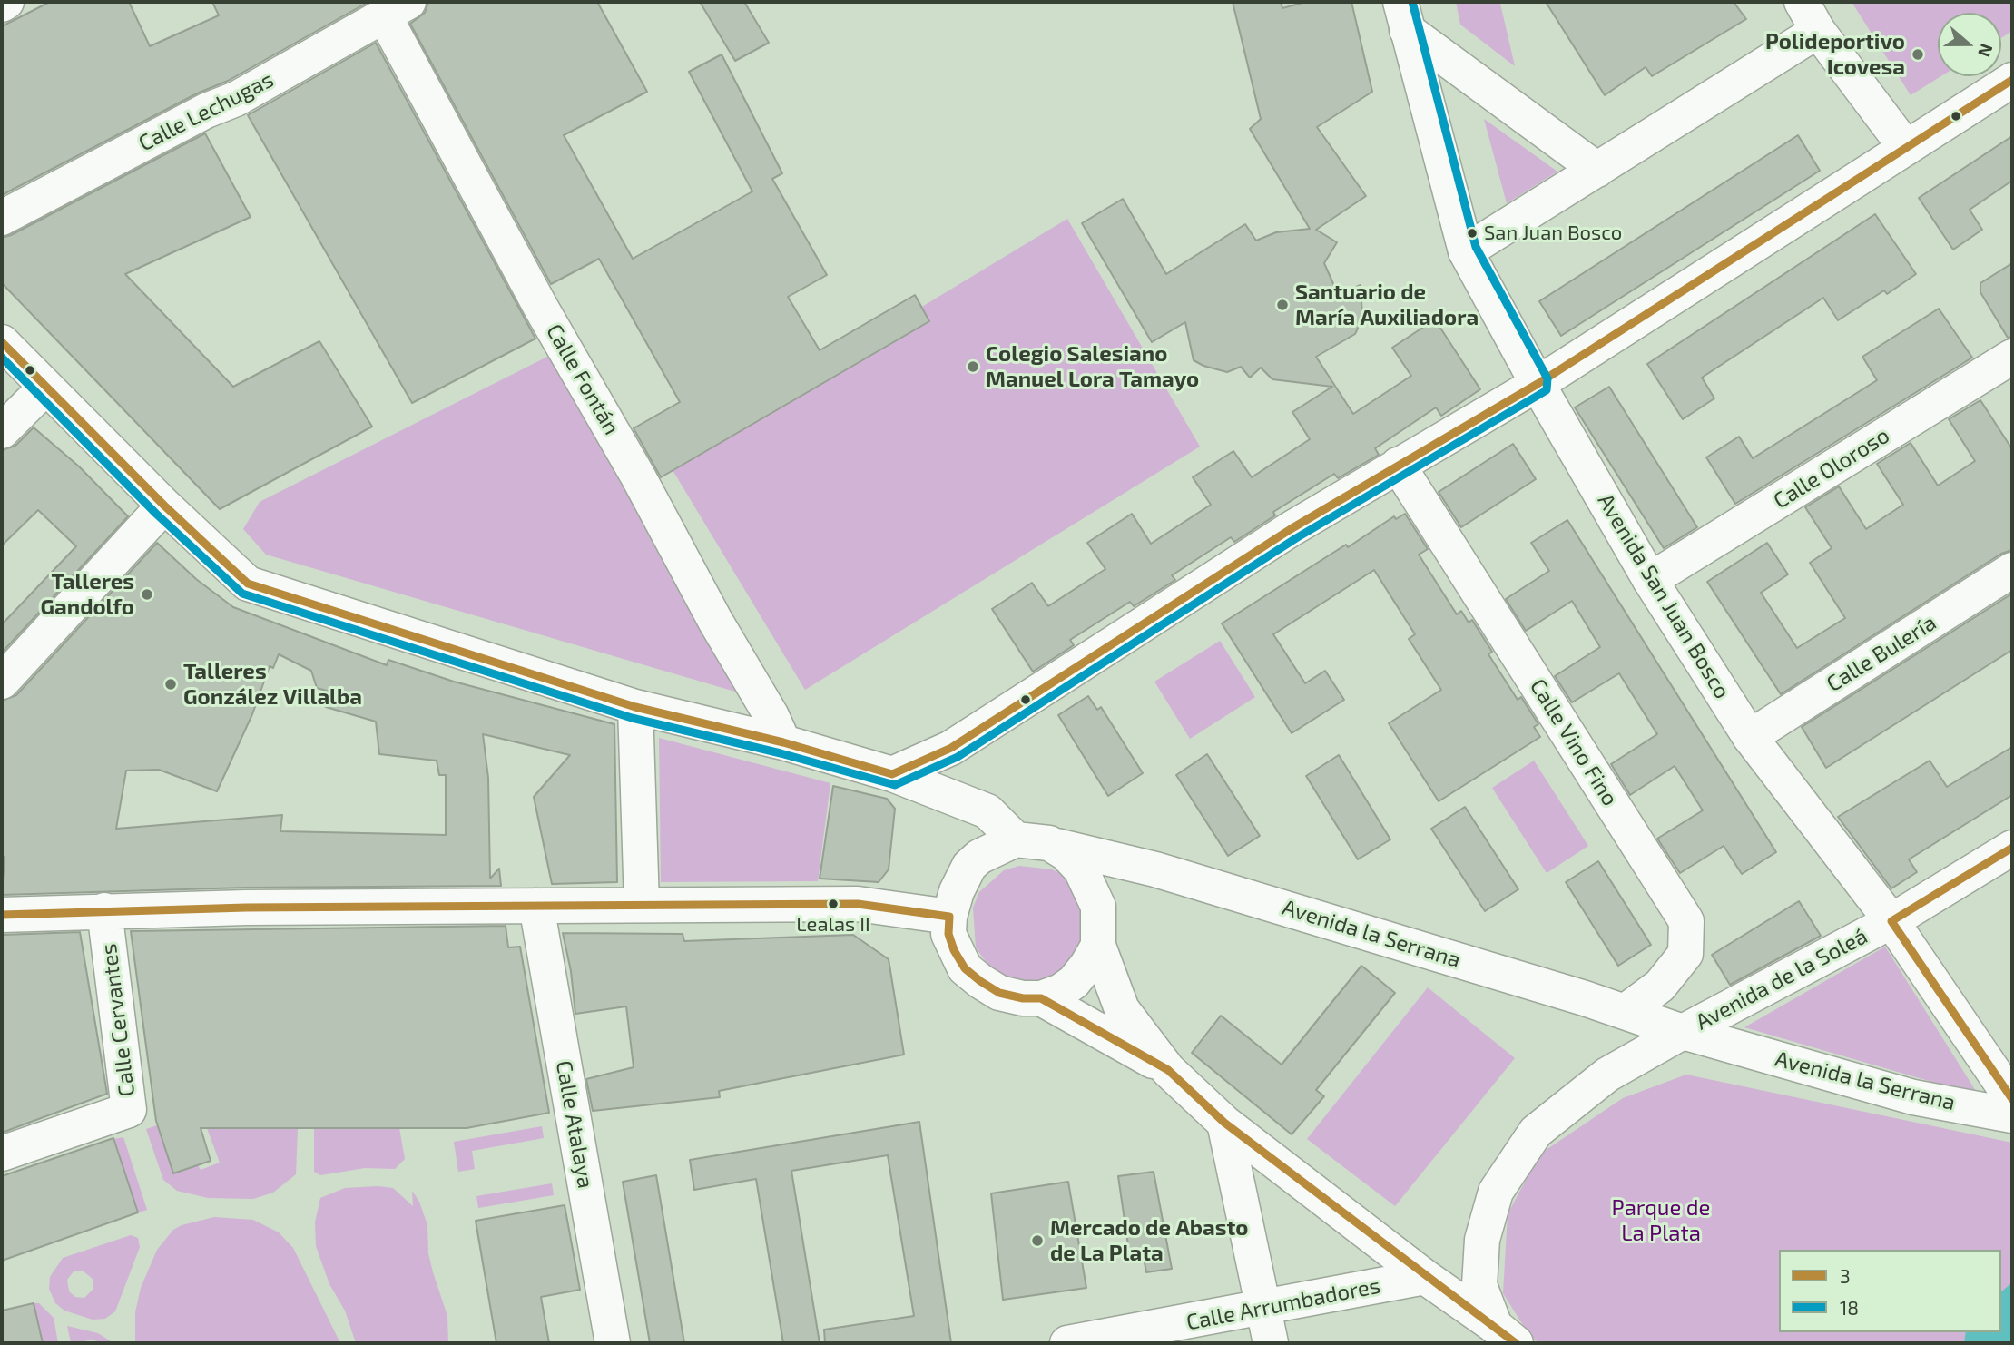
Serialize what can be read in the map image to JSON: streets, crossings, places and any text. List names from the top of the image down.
{
  "streets": {
    "street": [
      "Calle Lechugas",
      "Calle Fontán",
      "Calle Oloroso",
      "Avenida San Juan Bosco",
      "Calle Bulería",
      "Calle Vino Fino",
      "Avenida la Serrana",
      "Avenida de la Soleá",
      "Calle Cervantes",
      "Calle Atalaya",
      "Calle Arrumbadores"
    ]
  },
  "crossings": [
    ["Calle Lechugas", "Calle Fontán"],
    ["Calle Oloroso", "Avenida San Juan Bosco"],
    ["Avenida San Juan Bosco", "Calle Bulería"],
    ["Avenida San Juan Bosco", "Avenida de la Soleá"],
    ["Calle Vino Fino", "Avenida la Serrana"],
    ["Avenida la Serrana", "Avenida de la Soleá"]
  ],
  "parks": ["Parque de La Plata"],
  "places": [
    "Polideportivo Icovesa",
    "San Juan Bosco",
    "Santuario de María Auxiliadora",
    "Colegio Salesiano Manuel Lora Tamayo",
    "Talleres Gandolfo",
    "Talleres González Villalba",
    "Lealas II",
    "Mercado de Abasto de La Plata"
  ],
  "lines": ["transit line 18", "transit line 3"],
  "legend": ["3", "18"],
  "north": "right"
}
